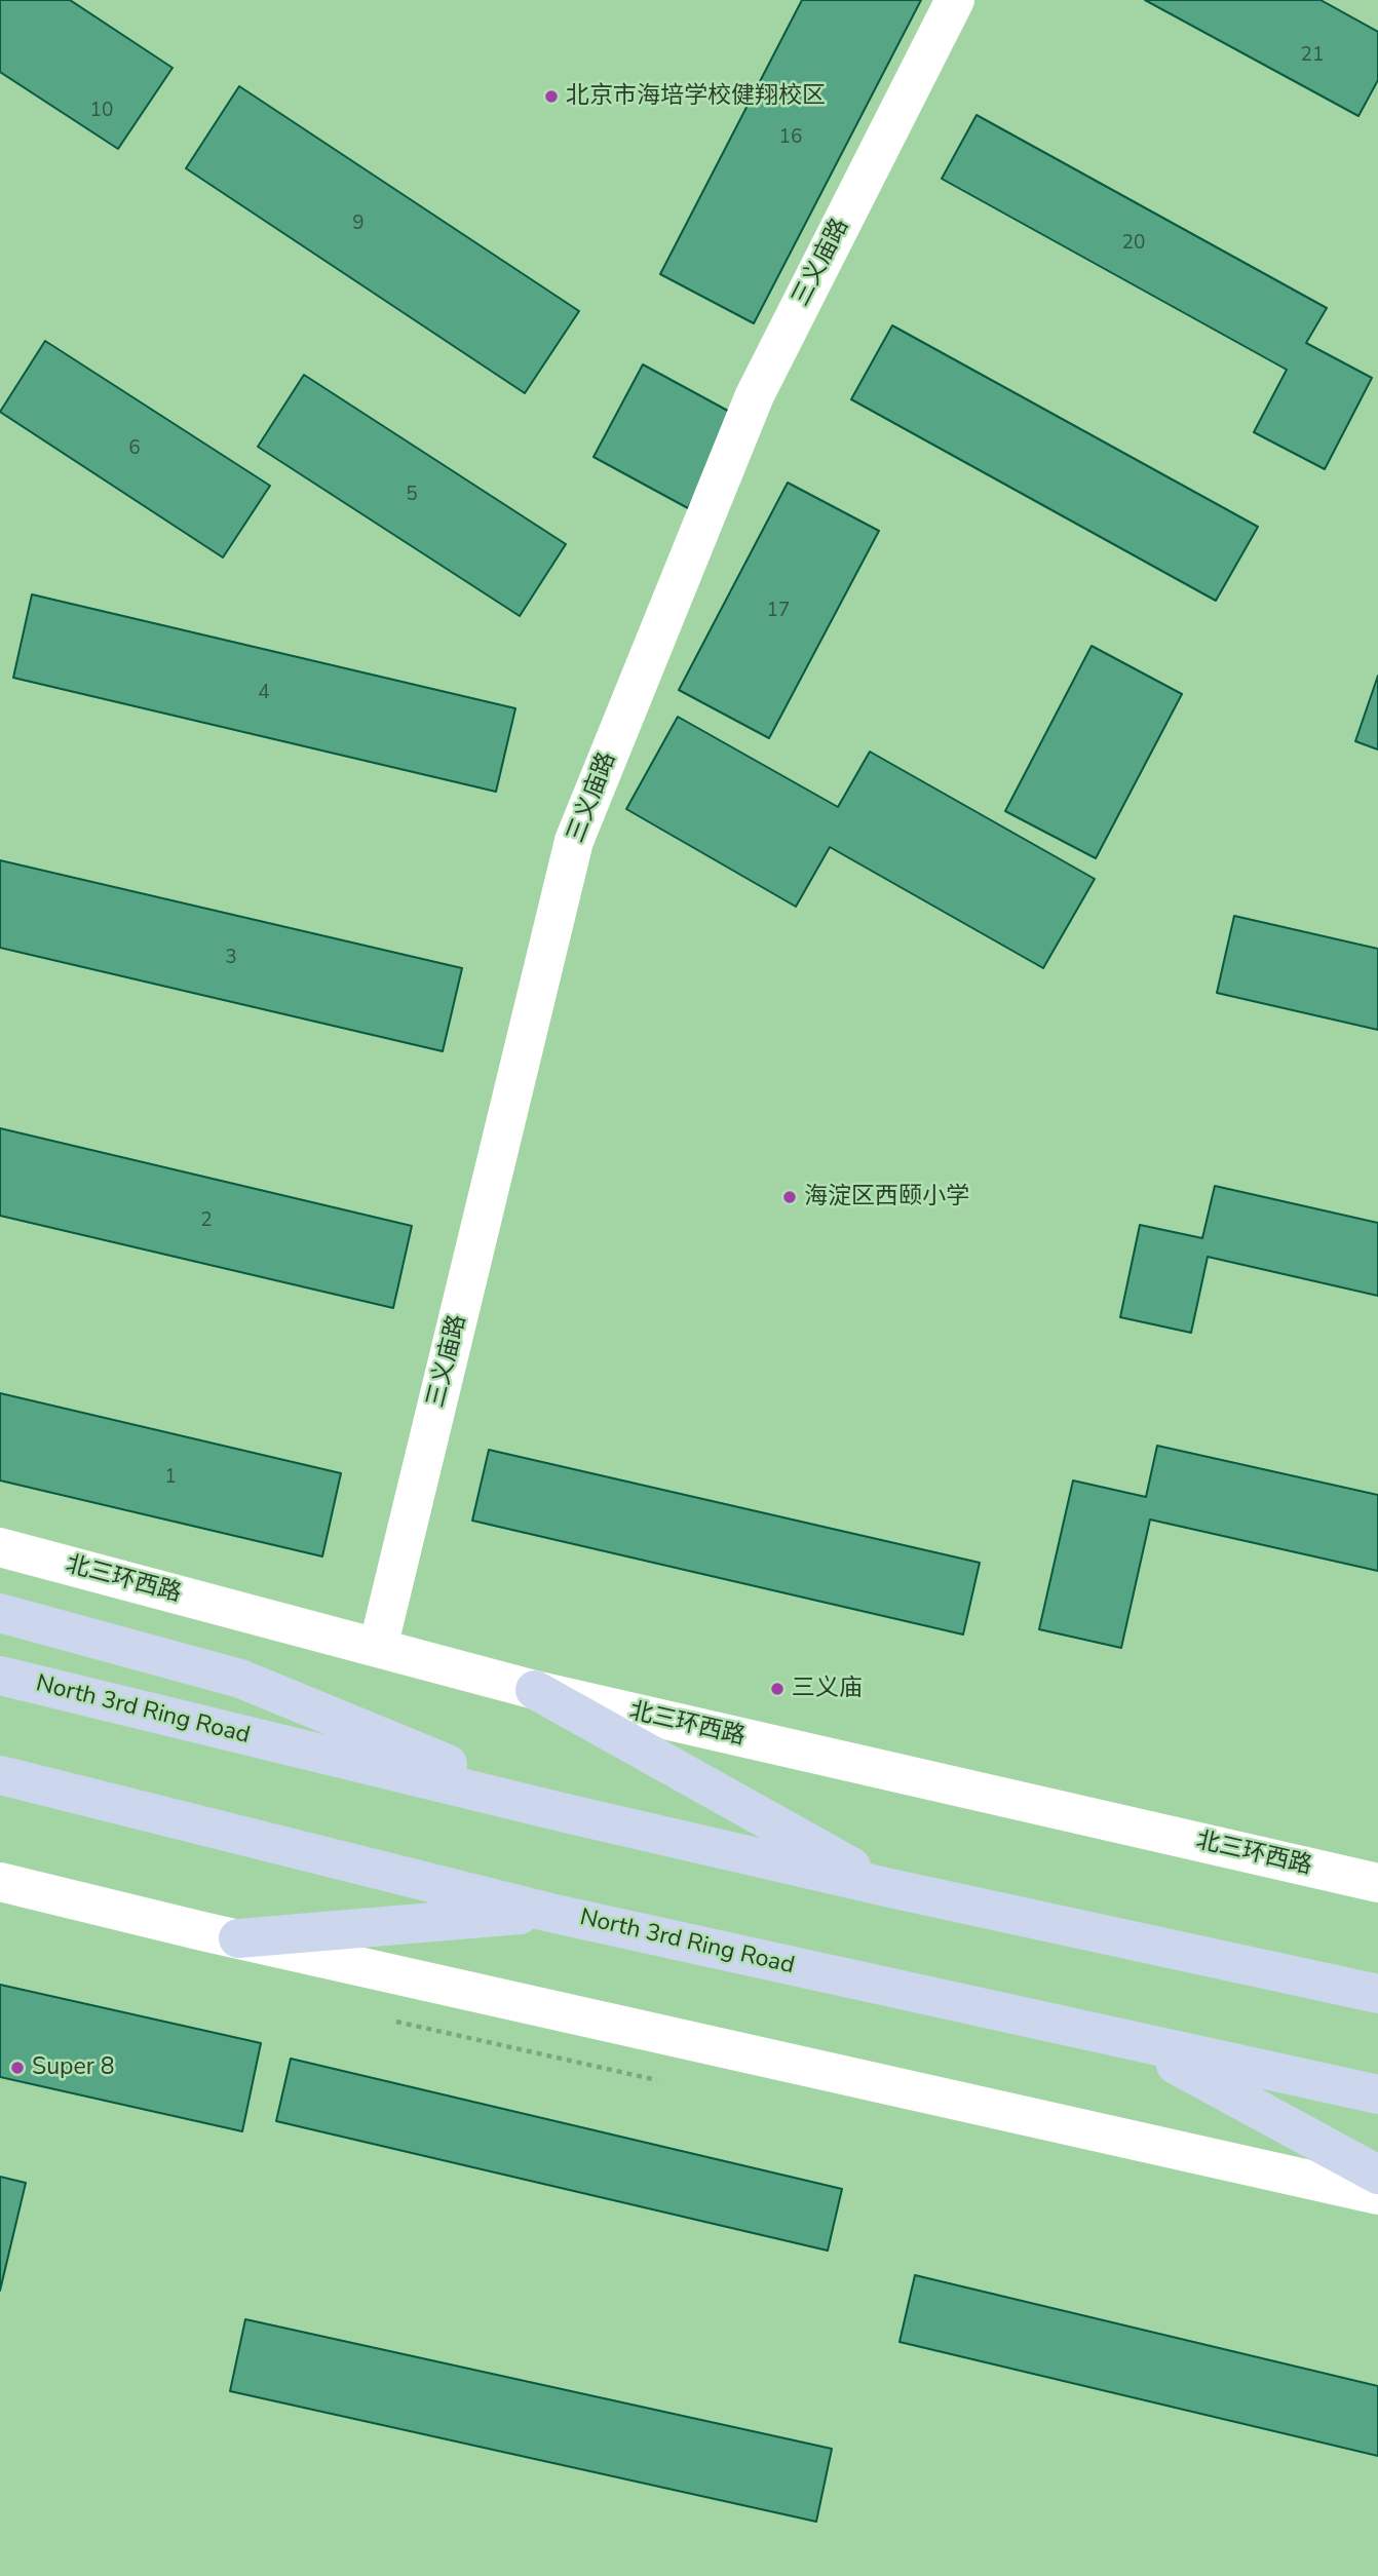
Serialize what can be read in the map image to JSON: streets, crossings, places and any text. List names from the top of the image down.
{
  "streets": {
    "highway": ["North 3rd Ring Road"],
    "street": ["三义庙路", "北三环西路"]
  },
  "crossings": [
    ["三义庙路", "北三环西路"]
  ],
  "places": [
    "北京市海培学校健翔校区",
    "海淀区西颐小学",
    "三义庙",
    "Super 8"
  ],
  "house_numbers": [
    "21",
    "10",
    "16",
    "9",
    "20",
    "6",
    "5",
    "17",
    "4",
    "3",
    "2",
    "1"
  ]
}
